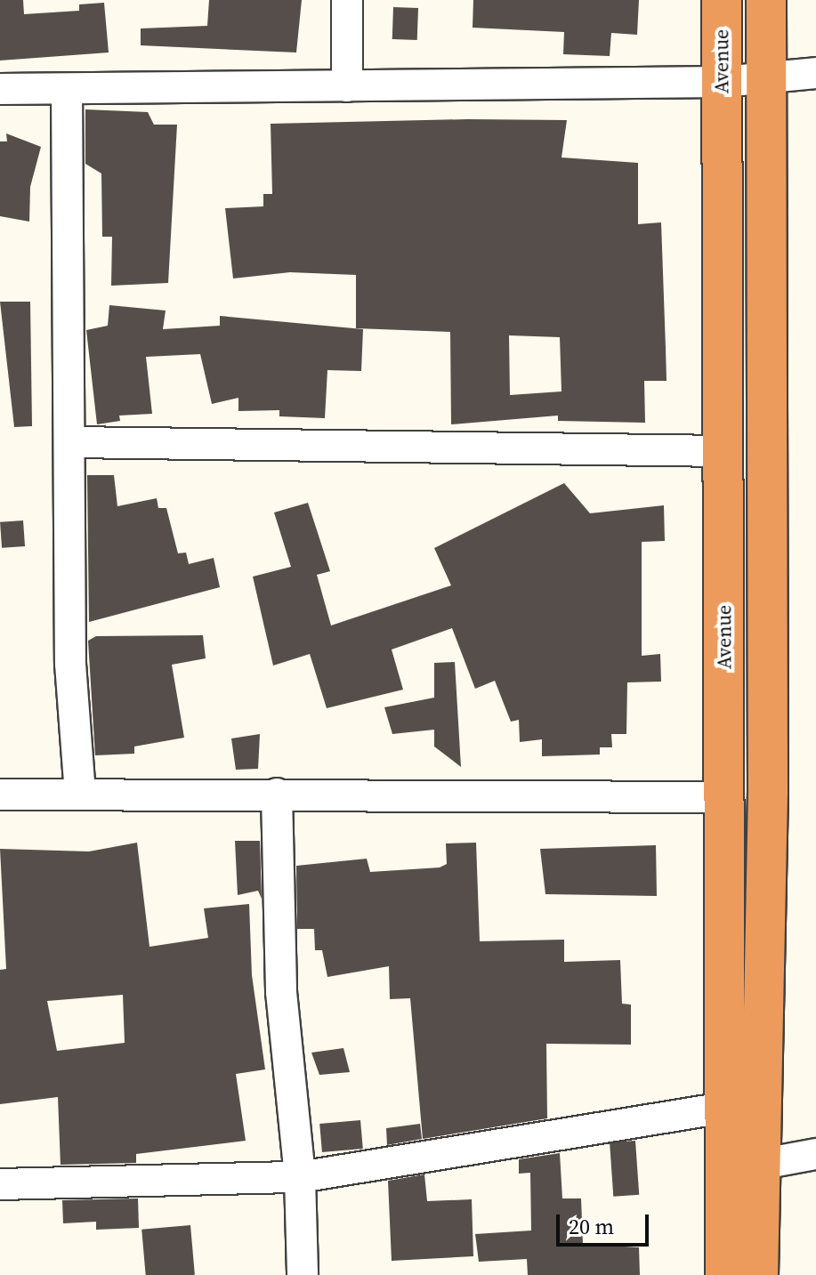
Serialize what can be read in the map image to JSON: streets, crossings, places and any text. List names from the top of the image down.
{
  "streets": {
    "highway": ["Avenue"]
  },
  "scale_bar": "20 m"
}
